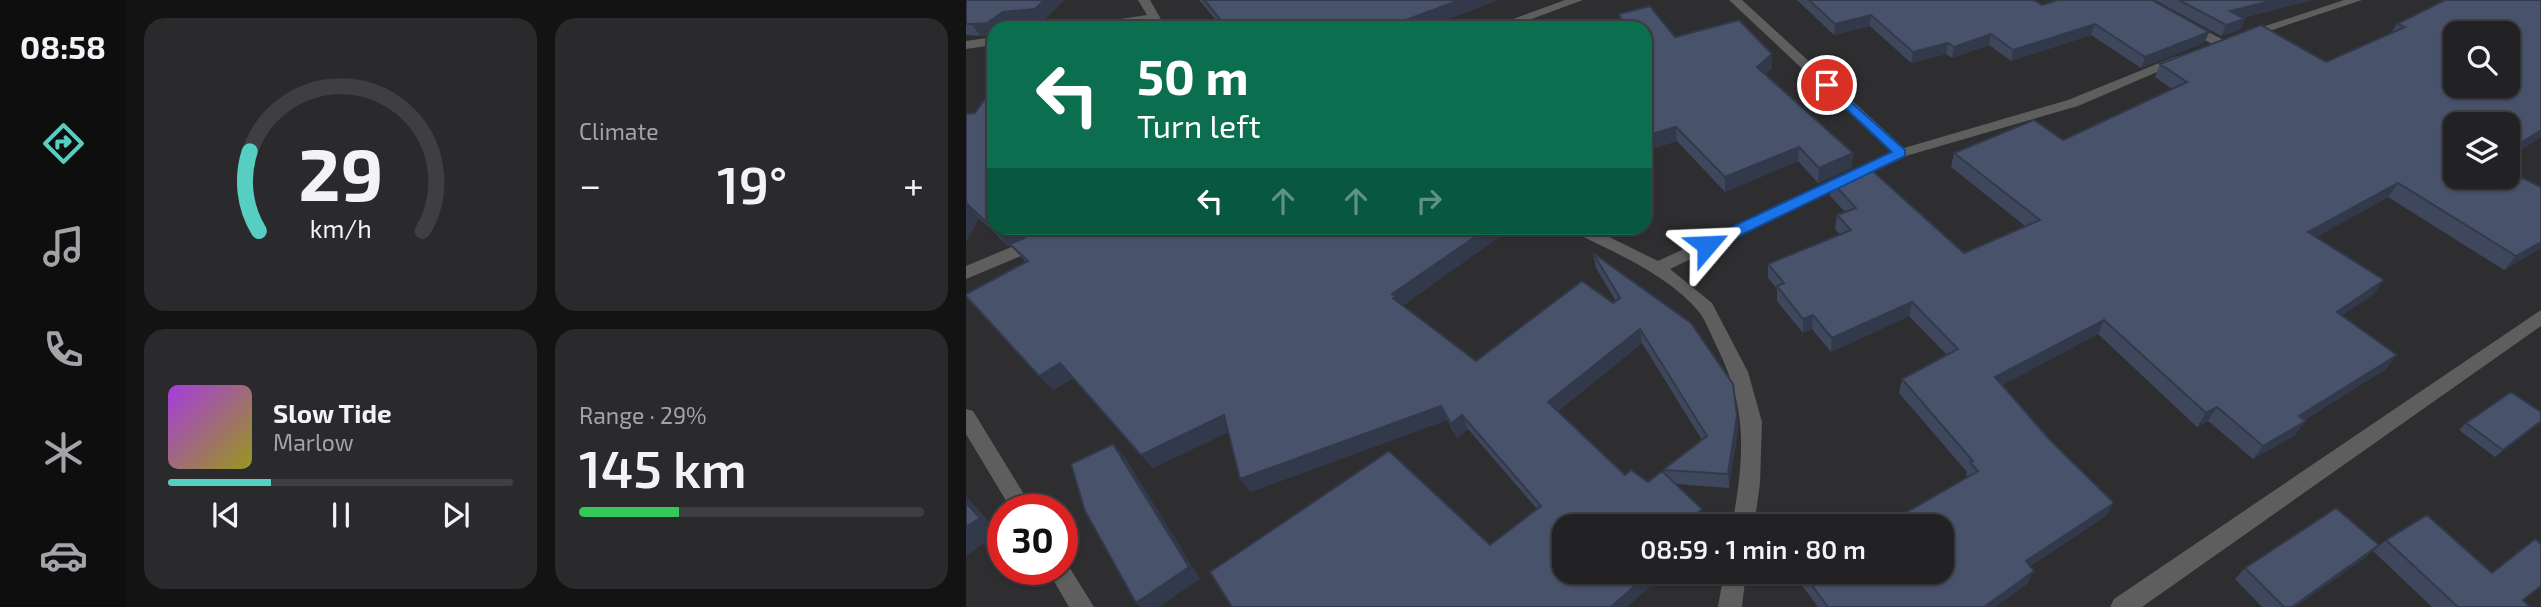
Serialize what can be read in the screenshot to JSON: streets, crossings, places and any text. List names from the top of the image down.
{
  "page": {
    "tabs": "08:58",
    "tile": [
      "Climate",
      ["Range · 29%", "145 km"]
    ],
    "turn": ["50 m", "Turn left"],
    "heat": ["−", "19°", "+"],
    "song": ["Slow Tide", "Marlow"],
    "limit": "30",
    "trip": "08:59 · 1 min · 80 m",
    "gauge": ["29", "km/h"]
  }
}
